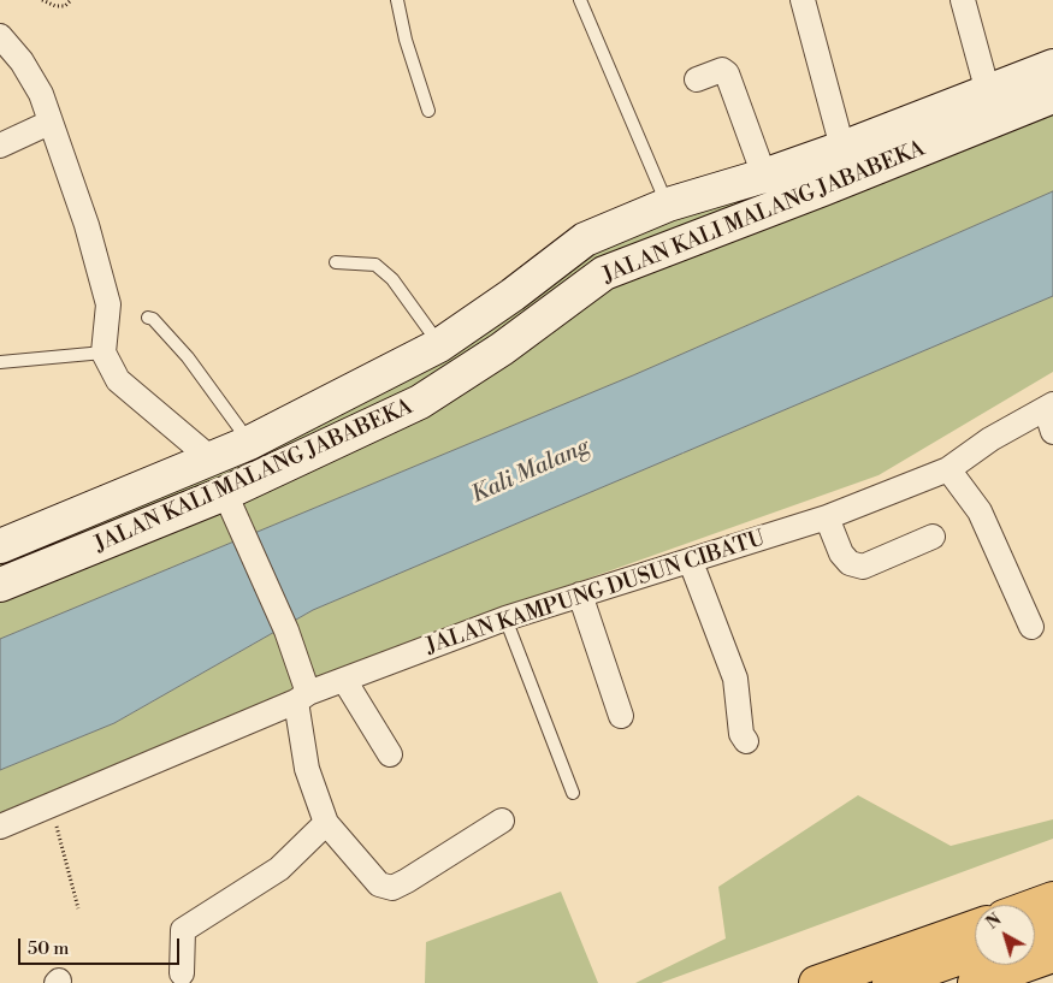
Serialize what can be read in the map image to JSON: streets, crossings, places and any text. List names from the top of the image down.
{
  "streets": {
    "main road": ["JALAN KALI MALANG JABABEKA"],
    "street": ["JALAN KAMPUNG DUSUN CIBATU"]
  },
  "water": ["Kali Malang"],
  "scale_bar": "50 m",
  "north": "top left"
}
